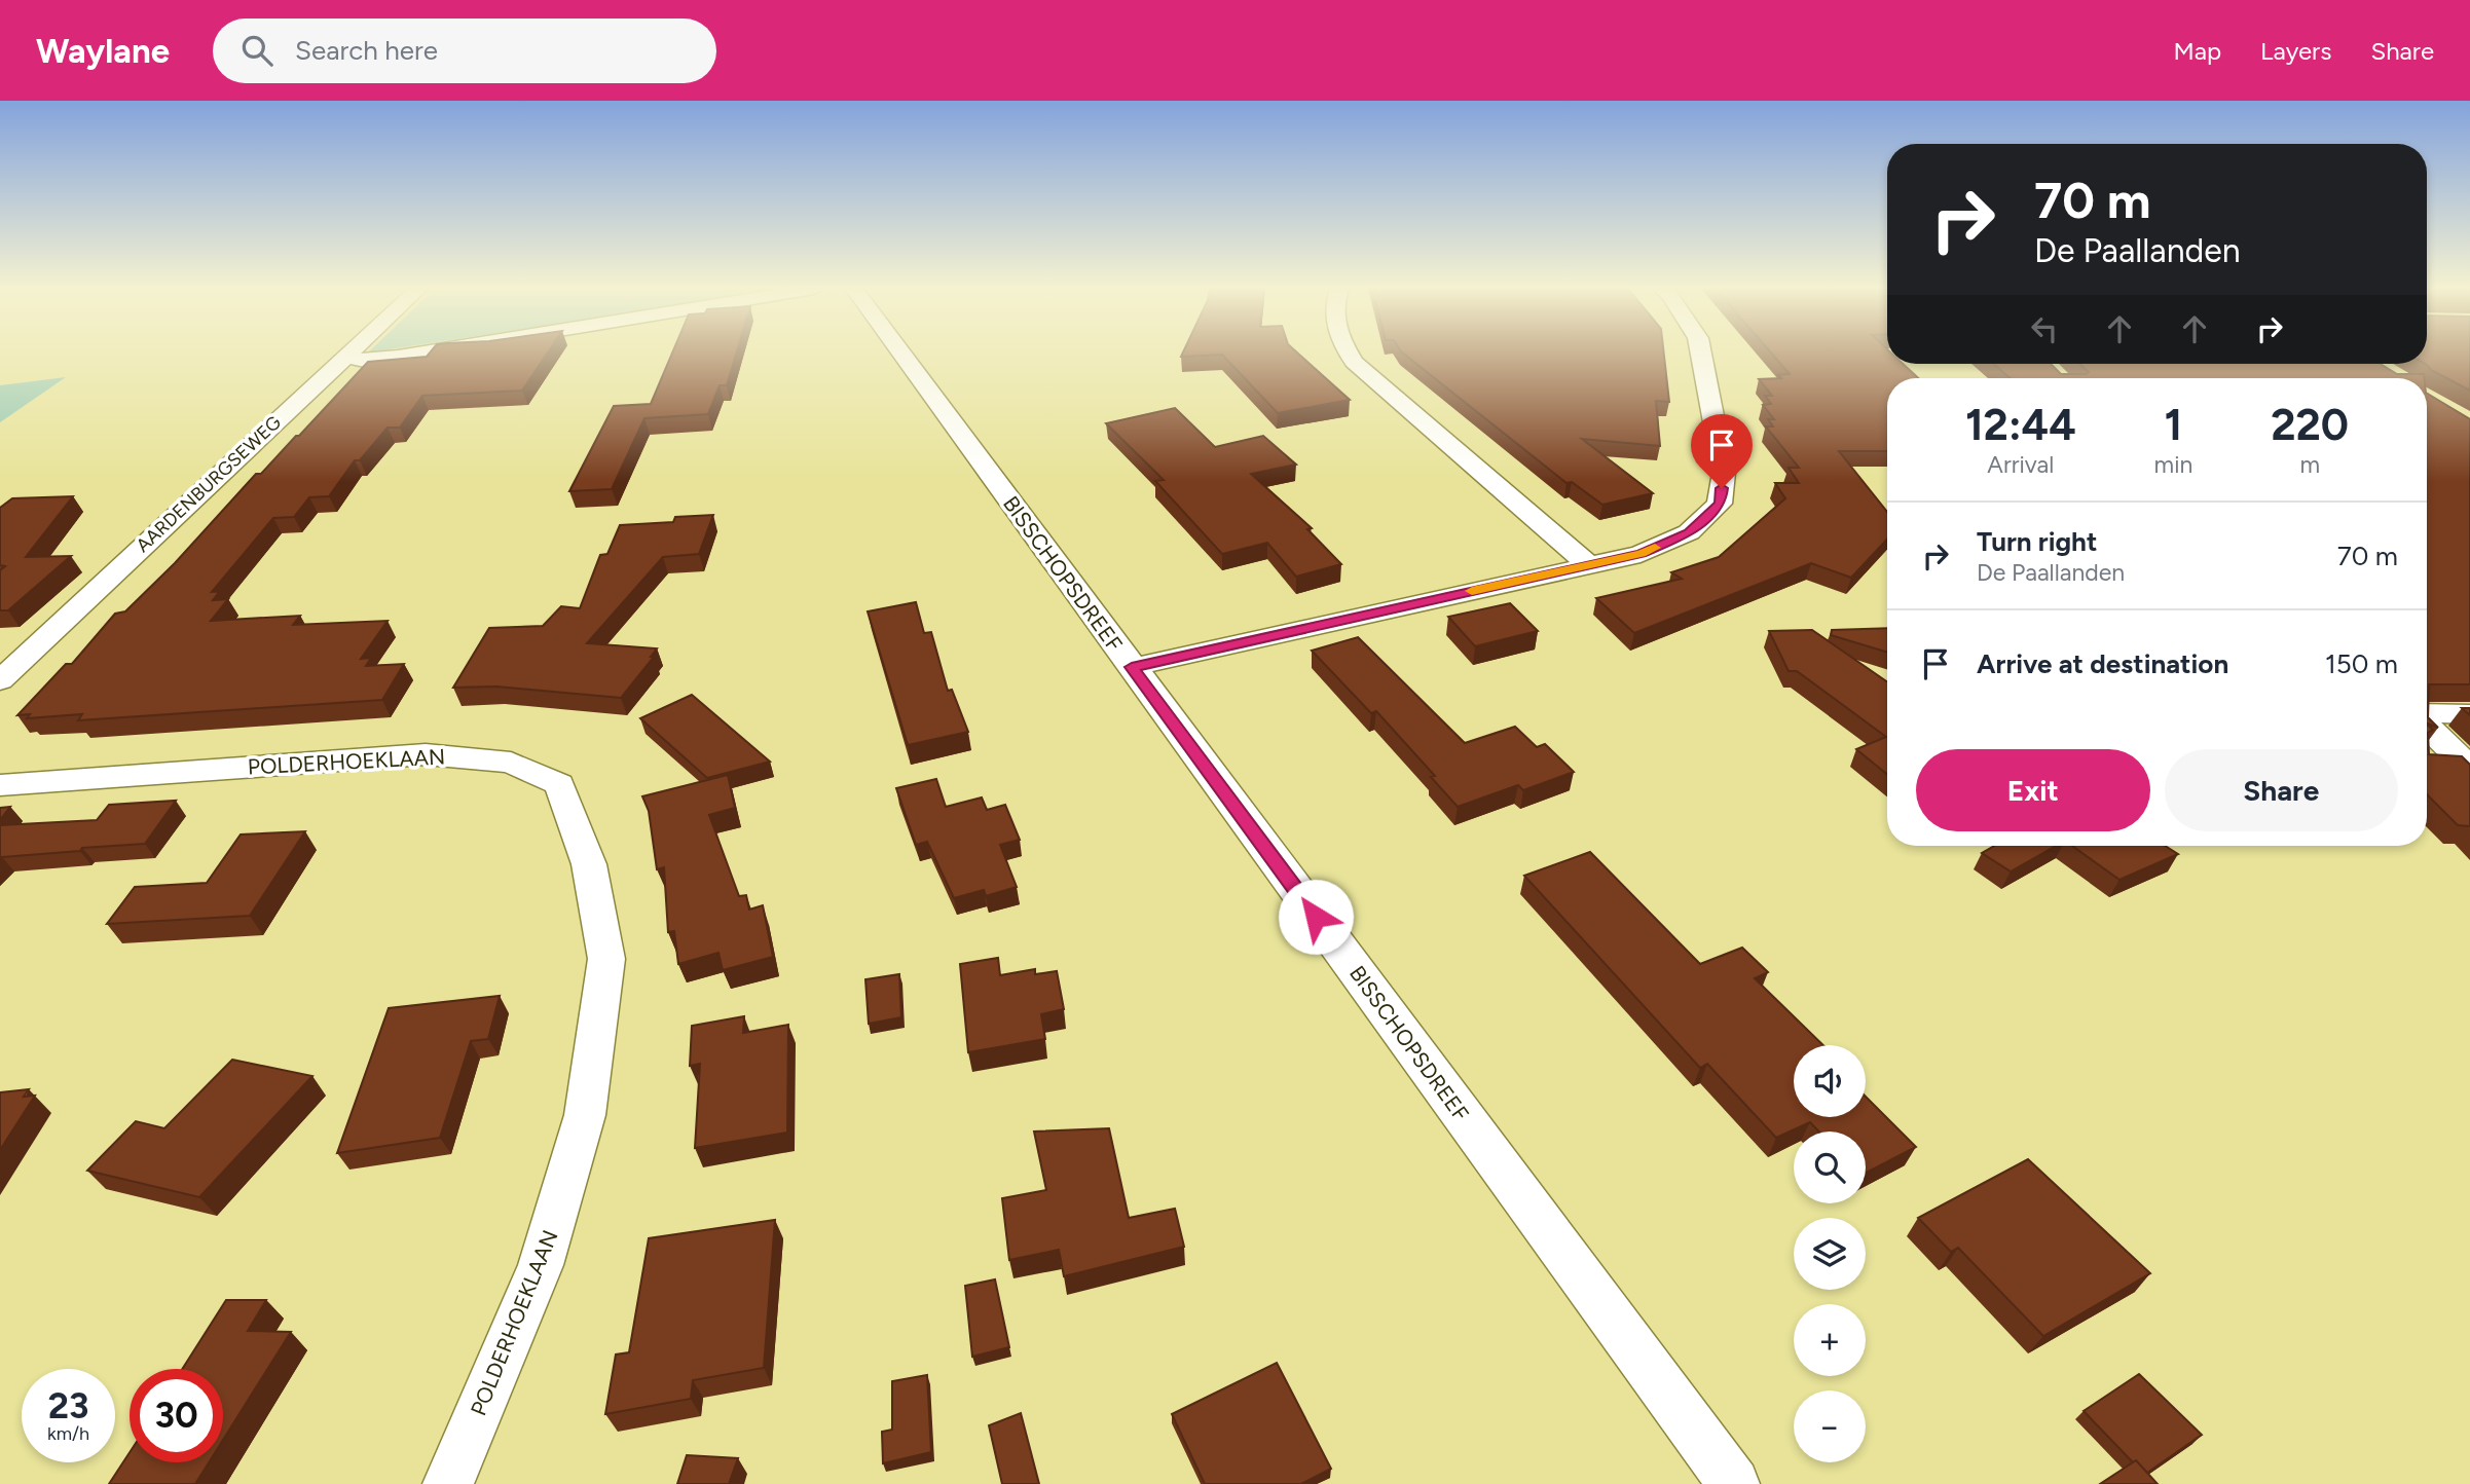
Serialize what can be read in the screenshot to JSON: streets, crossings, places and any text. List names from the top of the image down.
{
  "streets": {
    "street": ["AARDENBURGSEWEG", "BISSCHOPSDREEF", "POLDERHOEKLAAN"]
  },
  "page": {
    "header": "Waylane",
    "search": "Search here",
    "nav": ["Map", "Layers", "Share"],
    "turn": ["70 m", "De Paallanden"],
    "eta": [
      "12:44",
      "Arrival",
      "1",
      "min",
      "220",
      "m"
    ],
    "list": [
      {
        "name": "Turn right",
        "note": "De Paallanden",
        "value": "70 m"
      },
      {
        "name": "Arrive at destination",
        "value": "150 m"
      }
    ],
    "buttons": ["Exit", "Share"],
    "map_buttons": ["+", "−"],
    "speed": "23 km/h",
    "limit": "30"
  }
}
